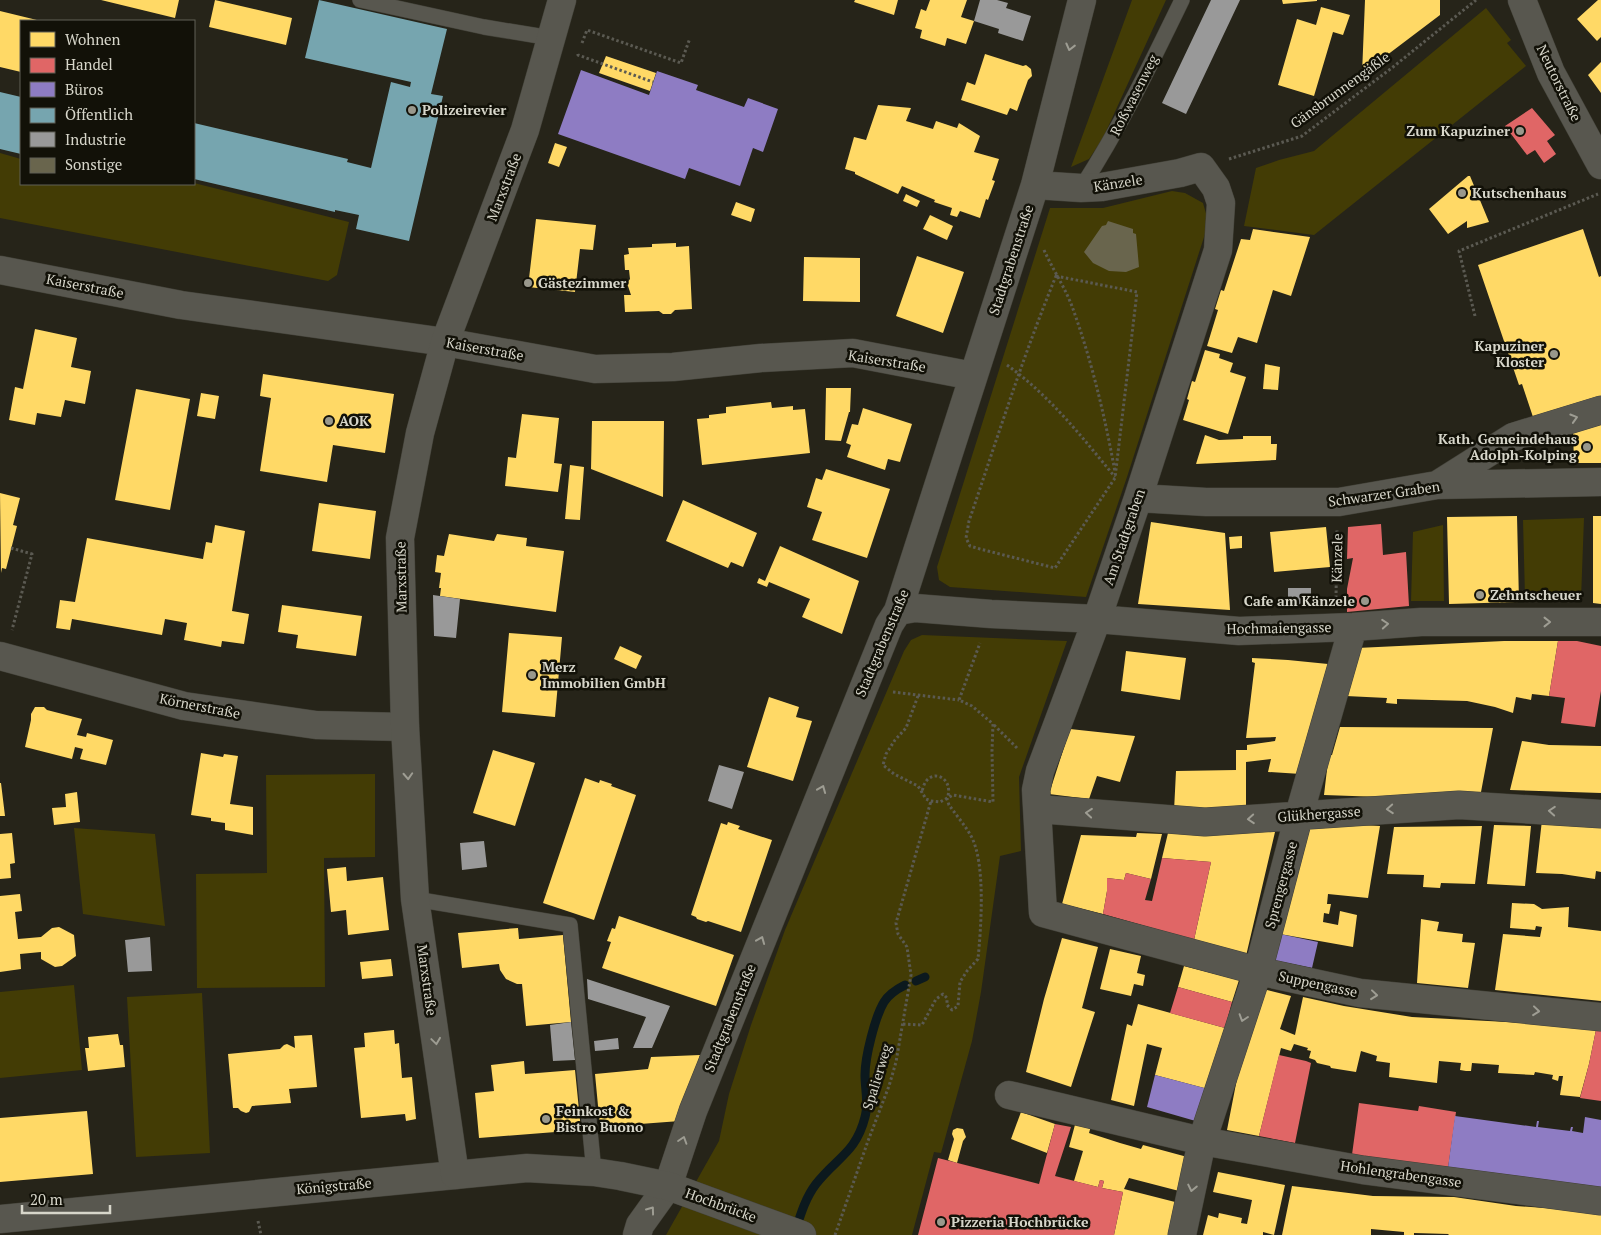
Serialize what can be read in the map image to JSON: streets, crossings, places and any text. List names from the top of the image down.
{
  "streets": {
    "street": [
      "Neutorstraße",
      "Känzele",
      "Marxstraße",
      "Stadtgrabenstraße",
      "Kaiserstraße",
      "Schwarzer Graben",
      "Am Stadtgraben",
      "Hochmaiengasse",
      "Körnerstraße",
      "Glükhergasse",
      "Sprengergasse",
      "Suppengasse",
      "Hohlengrabengasse",
      "Königstraße",
      "Hochbrücke"
    ],
    "lane": ["Roßwasenweg"],
    "path": ["Gänsbrunnengäßle", "Spalierweg"]
  },
  "crossings": [
    ["Gänsbrunnengäßle", "Känzele"],
    ["Gänsbrunnengäßle", "Am Stadtgraben"],
    ["Roßwasenweg", "Känzele"],
    ["Känzele", "Stadtgrabenstraße"],
    ["Känzele", "Am Stadtgraben"],
    ["Känzele", "Hochmaiengasse"],
    ["Känzele", "Sprengergasse"],
    ["Marxstraße", "Kaiserstraße"],
    ["Marxstraße", "Körnerstraße"],
    ["Marxstraße", "Königstraße"],
    ["Stadtgrabenstraße", "Kaiserstraße"],
    ["Stadtgrabenstraße", "Hochmaiengasse"],
    ["Stadtgrabenstraße", "Königstraße"],
    ["Stadtgrabenstraße", "Hochbrücke"],
    ["Schwarzer Graben", "Am Stadtgraben"],
    ["Am Stadtgraben", "Hochmaiengasse"],
    ["Am Stadtgraben", "Glükhergasse"],
    ["Am Stadtgraben", "Suppengasse"],
    ["Hochmaiengasse", "Sprengergasse"],
    ["Glükhergasse", "Sprengergasse"],
    ["Sprengergasse", "Suppengasse"],
    ["Sprengergasse", "Hohlengrabengasse"],
    ["Königstraße", "Hochbrücke"]
  ],
  "one_way": ["Marxstraße", "Glükhergasse", "Suppengasse"],
  "places": [
    "Polizeirevier",
    "Zum Kapuziner",
    "Kutschenhaus",
    "Gästezimmer",
    "Kapuziner Kloster",
    "AOK",
    "Kath. Gemeindehaus Adolph-Kolping",
    "Zehntscheuer",
    "Cafe am Känzele",
    "Merz Immobilien GmbH",
    "Feinkost & Bistro Buono",
    "Pizzeria Hochbrücke"
  ],
  "legend": [
    "Wohnen",
    "Handel",
    "Büros",
    "Öffentlich",
    "Industrie",
    "Sonstige"
  ],
  "scale_bar": "20 m"
}
